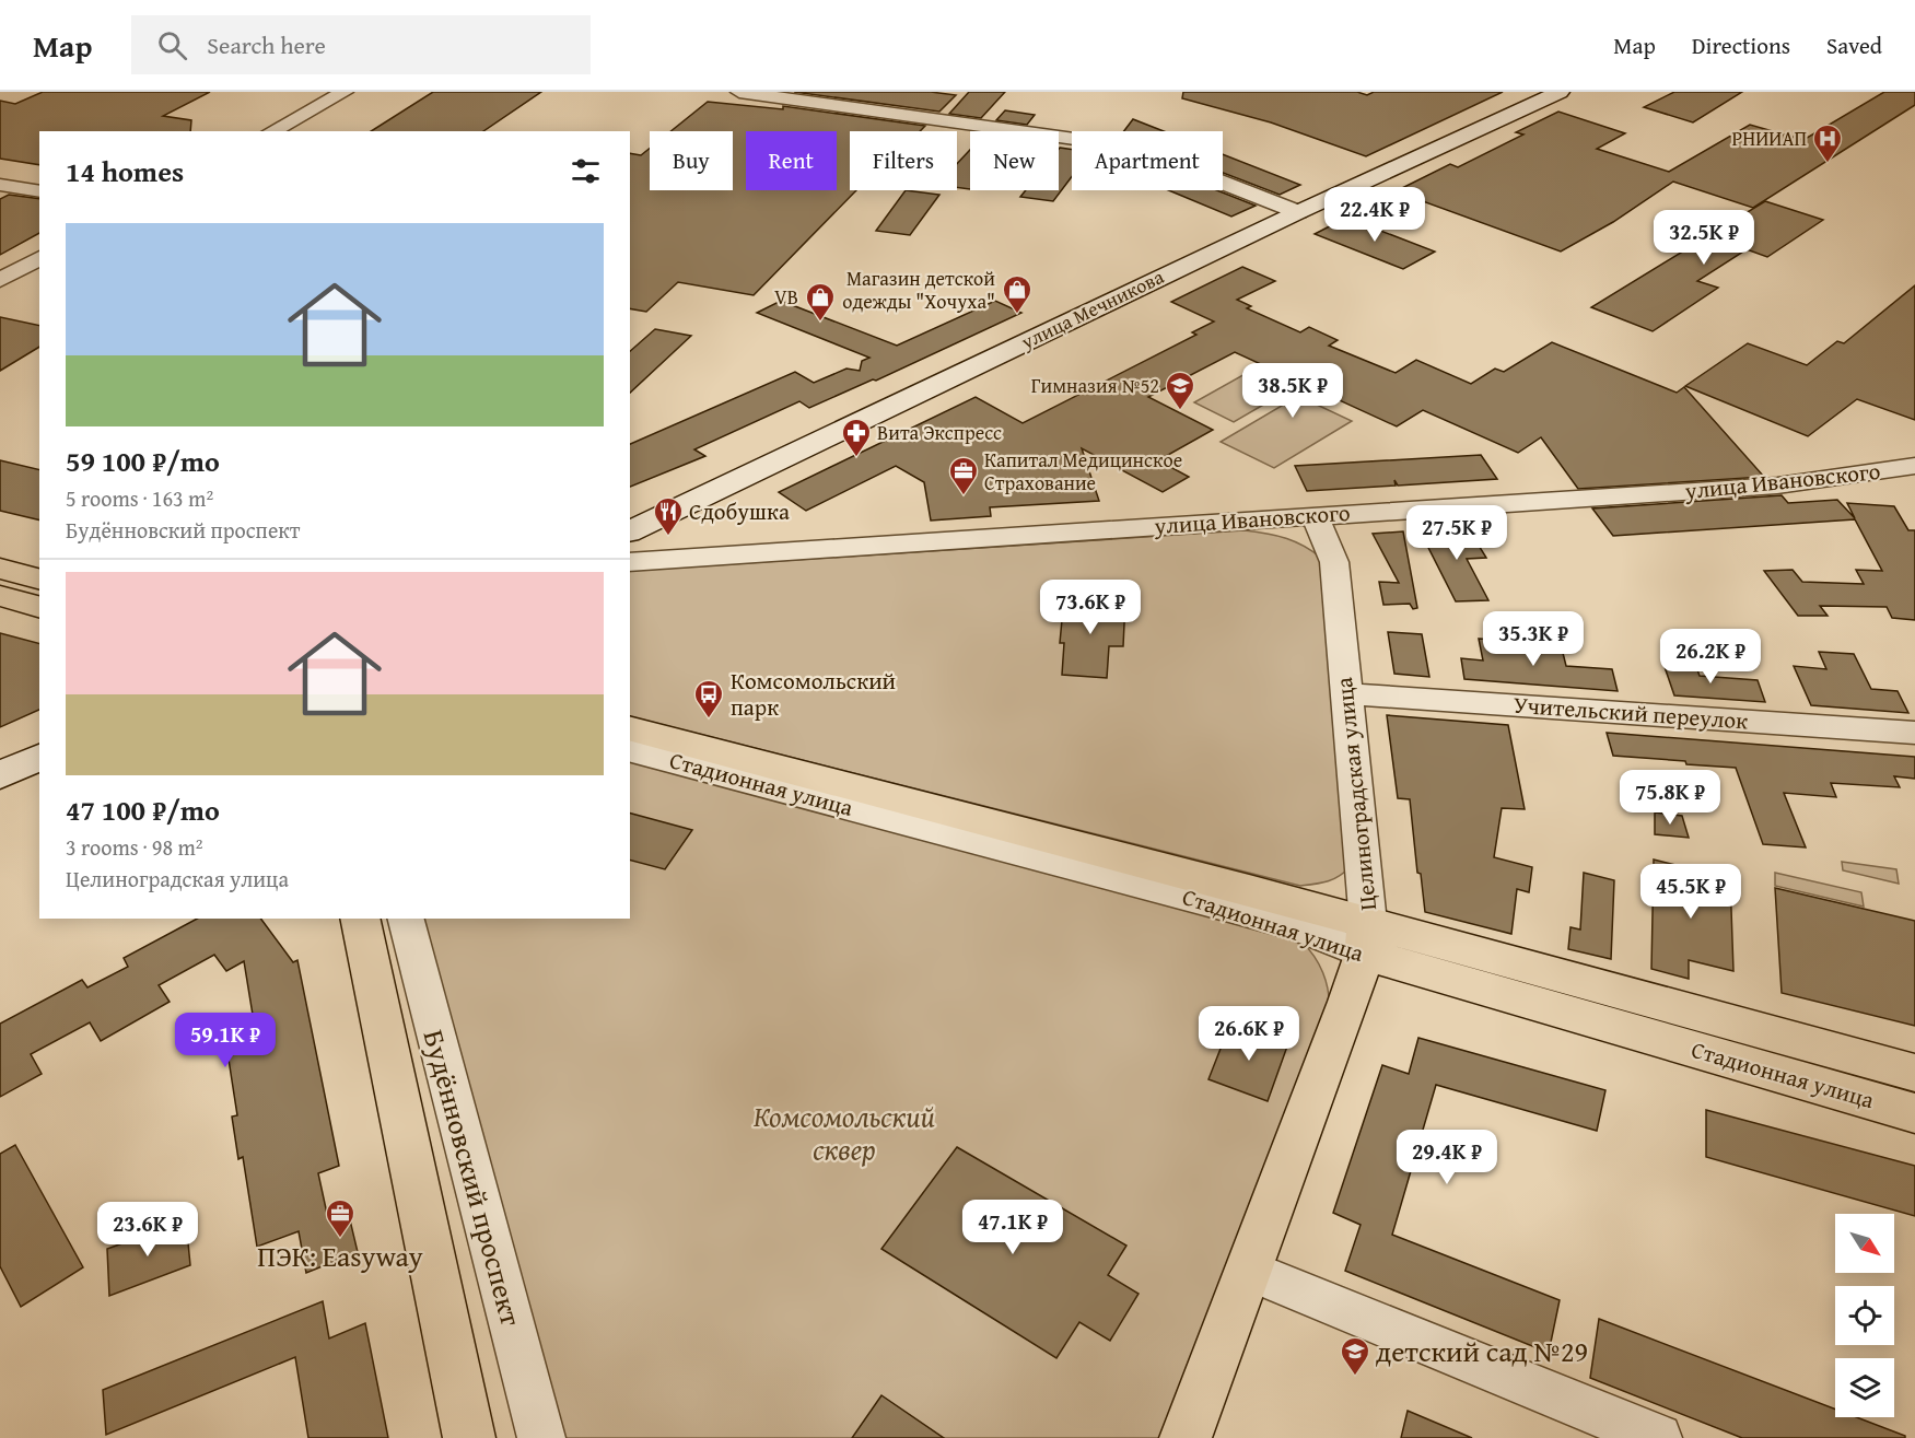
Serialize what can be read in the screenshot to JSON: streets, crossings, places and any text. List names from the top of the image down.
{
  "streets": {
    "main road": [
      "улица Мечникова",
      "Стадионная улица",
      "Целиноградская улица",
      "Будённовский проспект"
    ],
    "street": ["улица Ивановского", "Учительский переулок"]
  },
  "crossings": [
    ["улица Ивановского", "Целиноградская улица"],
    ["Учительский переулок", "Целиноградская улица"],
    ["Стадионная улица", "Целиноградская улица"]
  ],
  "parks": ["Комсомольский сквер"],
  "places": {
    "hospital": ["РНИИАП"],
    "shop": ["Магазин детской одежды \"Хочуха\"", "VB"],
    "school or university": ["Гимназия №52", "детский сад №29"],
    "pharmacy": ["Вита Экспресс"],
    "office": ["Капитал Медицинское Страхование", "ПЭК: Easyway"],
    "restaurant": ["Сдобушка"],
    "bus stop": ["Комсомольский парк"]
  },
  "north": "bottom right",
  "page": {
    "header": "Map",
    "search": "Search here",
    "nav": ["Map", "Directions", "Saved"],
    "chip": [
      "Buy",
      "Rent",
      "Filters",
      "New",
      "Apartment"
    ],
    "heading": "14 homes",
    "price": [
      "22.4K ₽",
      "32.5K ₽",
      "38.5K ₽",
      "27.5K ₽",
      "73.6K ₽",
      "35.3K ₽",
      "26.2K ₽",
      "75.8K ₽",
      "45.5K ₽",
      "26.6K ₽",
      "59.1K ₽",
      "29.4K ₽",
      "47.1K ₽",
      "23.6K ₽"
    ],
    "list": [
      {
        "name": "59 100 ₽/mo",
        "note": "5 rooms · 163 m² · Будённовский проспект"
      },
      {
        "name": "47 100 ₽/mo",
        "note": "3 rooms · 98 m² · Целиноградская улица"
      }
    ]
  }
}
